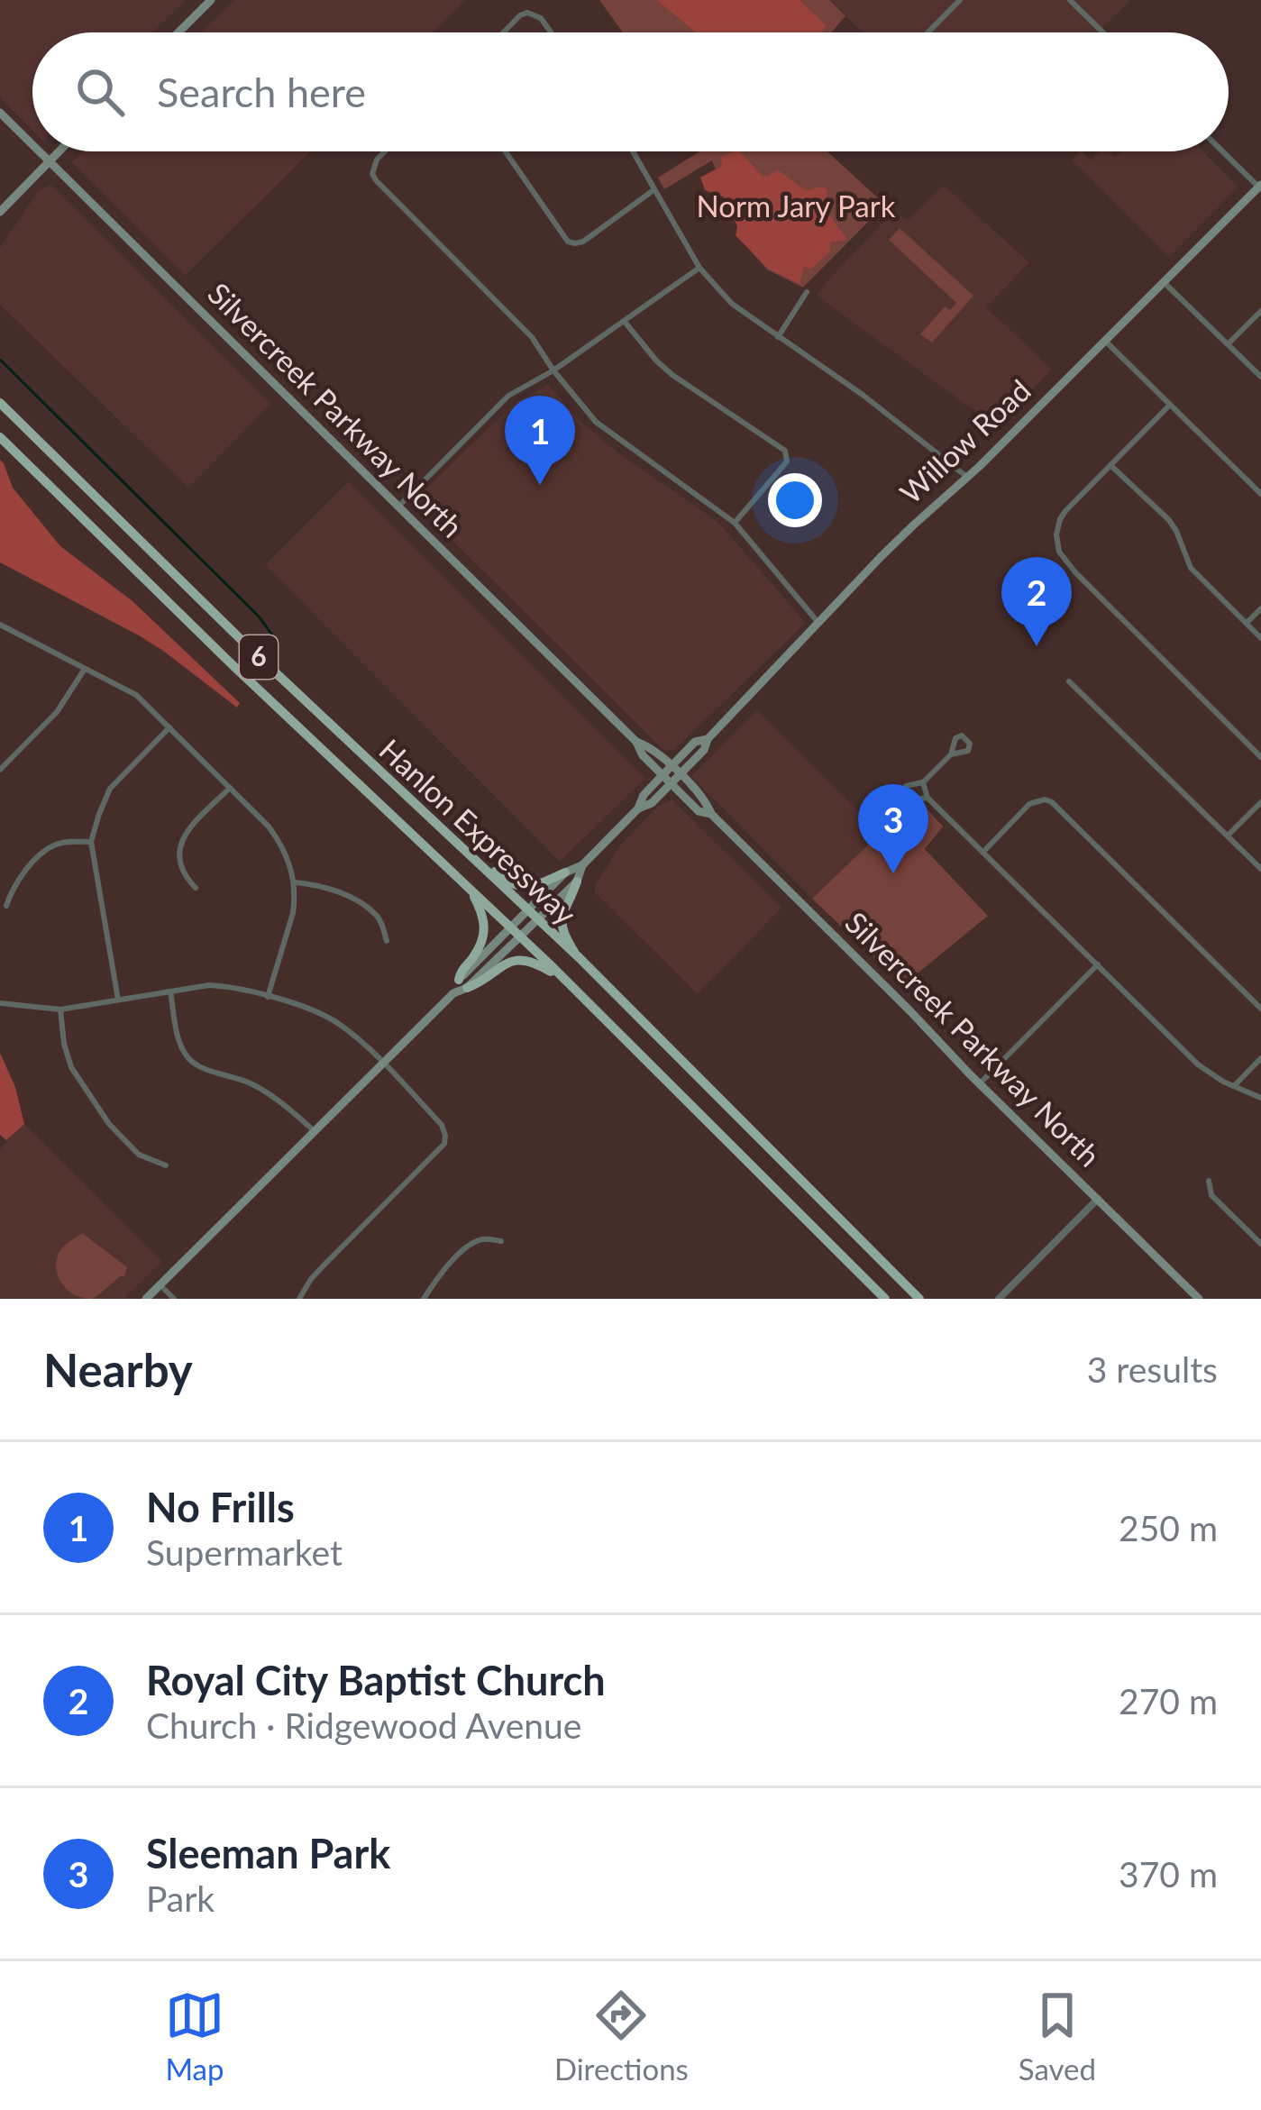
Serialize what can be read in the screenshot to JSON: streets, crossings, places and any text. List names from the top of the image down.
{
  "streets": {
    "highway": ["6", "Hanlon Expressway"],
    "main road": ["Silvercreek Parkway North", "Willow Road"]
  },
  "crossings": [
    ["Silvercreek Parkway North", "Willow Road"],
    ["Willow Road", "Hanlon Expressway"]
  ],
  "parks": ["Norm Jary Park"],
  "page": {
    "search": "Search here",
    "pins": ["1", "2", "3"],
    "heading": ["Nearby", "3 results"],
    "list": [
      {
        "mark": "1",
        "name": "No Frills",
        "note": "Supermarket",
        "value": "250 m"
      },
      {
        "mark": "2",
        "name": "Royal City Baptist Church",
        "note": "Church · Ridgewood Avenue",
        "value": "270 m"
      },
      {
        "mark": "3",
        "name": "Sleeman Park",
        "note": "Park",
        "value": "370 m"
      }
    ],
    "nav": ["Map", "Directions", "Saved"]
  }
}
